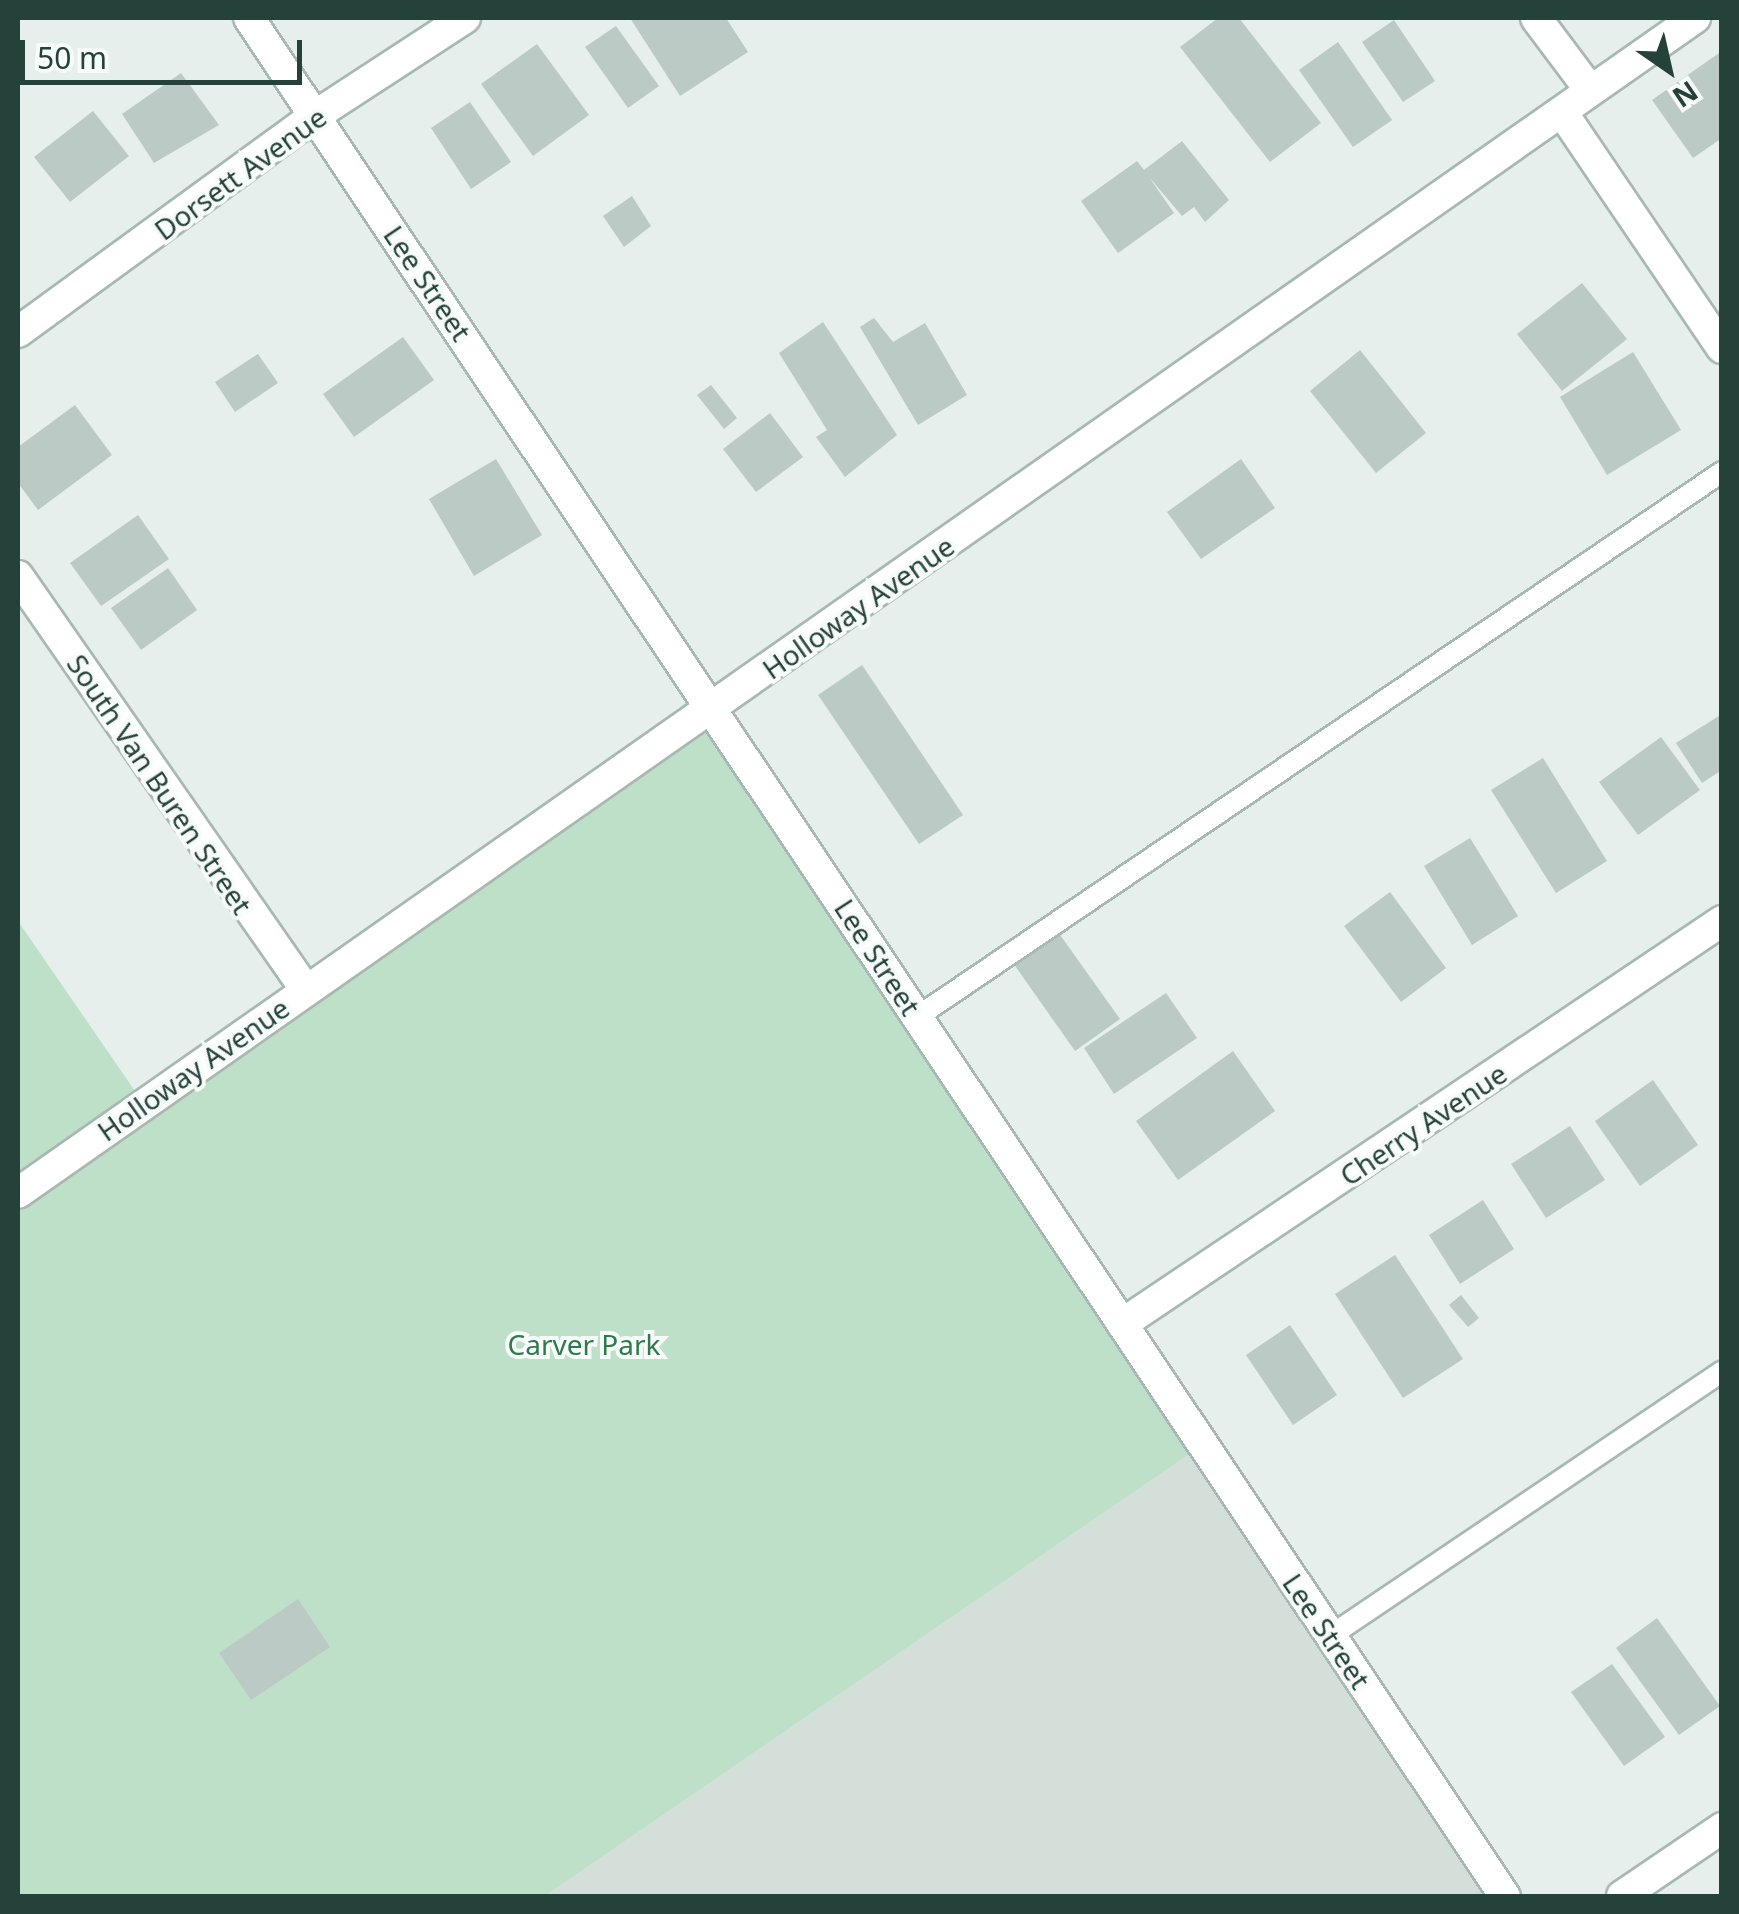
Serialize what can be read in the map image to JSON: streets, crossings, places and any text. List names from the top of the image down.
{
  "streets": {
    "street": [
      "Dorsett Avenue",
      "Lee Street",
      "Holloway Avenue",
      "South Van Buren Street",
      "Cherry Avenue"
    ]
  },
  "crossings": [
    ["Dorsett Avenue", "Lee Street"],
    ["Lee Street", "Holloway Avenue"],
    ["Lee Street", "Cherry Avenue"],
    ["Holloway Avenue", "South Van Buren Street"]
  ],
  "parks": ["Carver Park"],
  "scale_bar": "50 m",
  "north": "bottom right"
}
